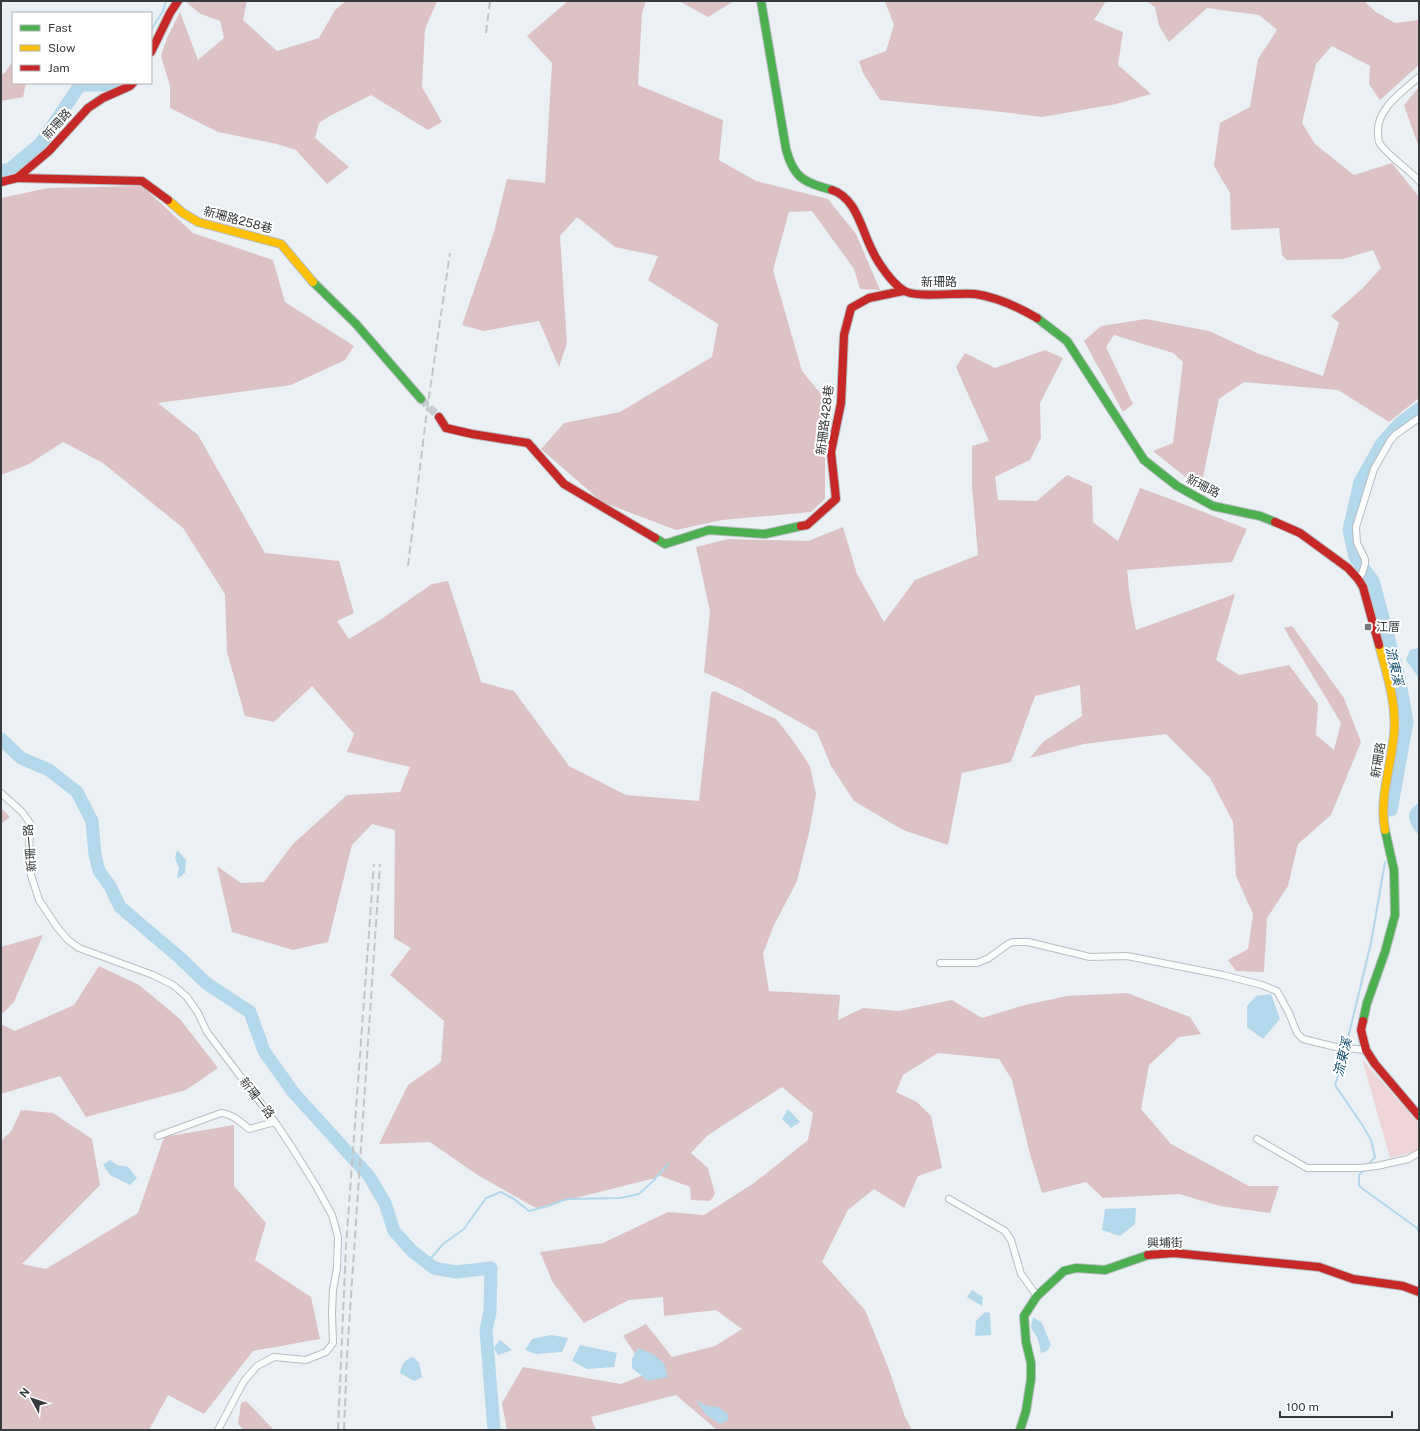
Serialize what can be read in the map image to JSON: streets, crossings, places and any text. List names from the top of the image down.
{
  "streets": {
    "street": [
      "新珊路",
      "新珊路258巷",
      "新珊路428巷",
      "新珊一路",
      "興埔街"
    ]
  },
  "crossings": [
    ["新珊路", "新珊路258巷"],
    ["新珊路", "新珊路428巷"]
  ],
  "water": ["流東溪"],
  "places": {
    "transit": ["江厝"]
  },
  "legend": ["Fast", "Slow", "Jam"],
  "scale_bar": "100 m",
  "north": "top left"
}
